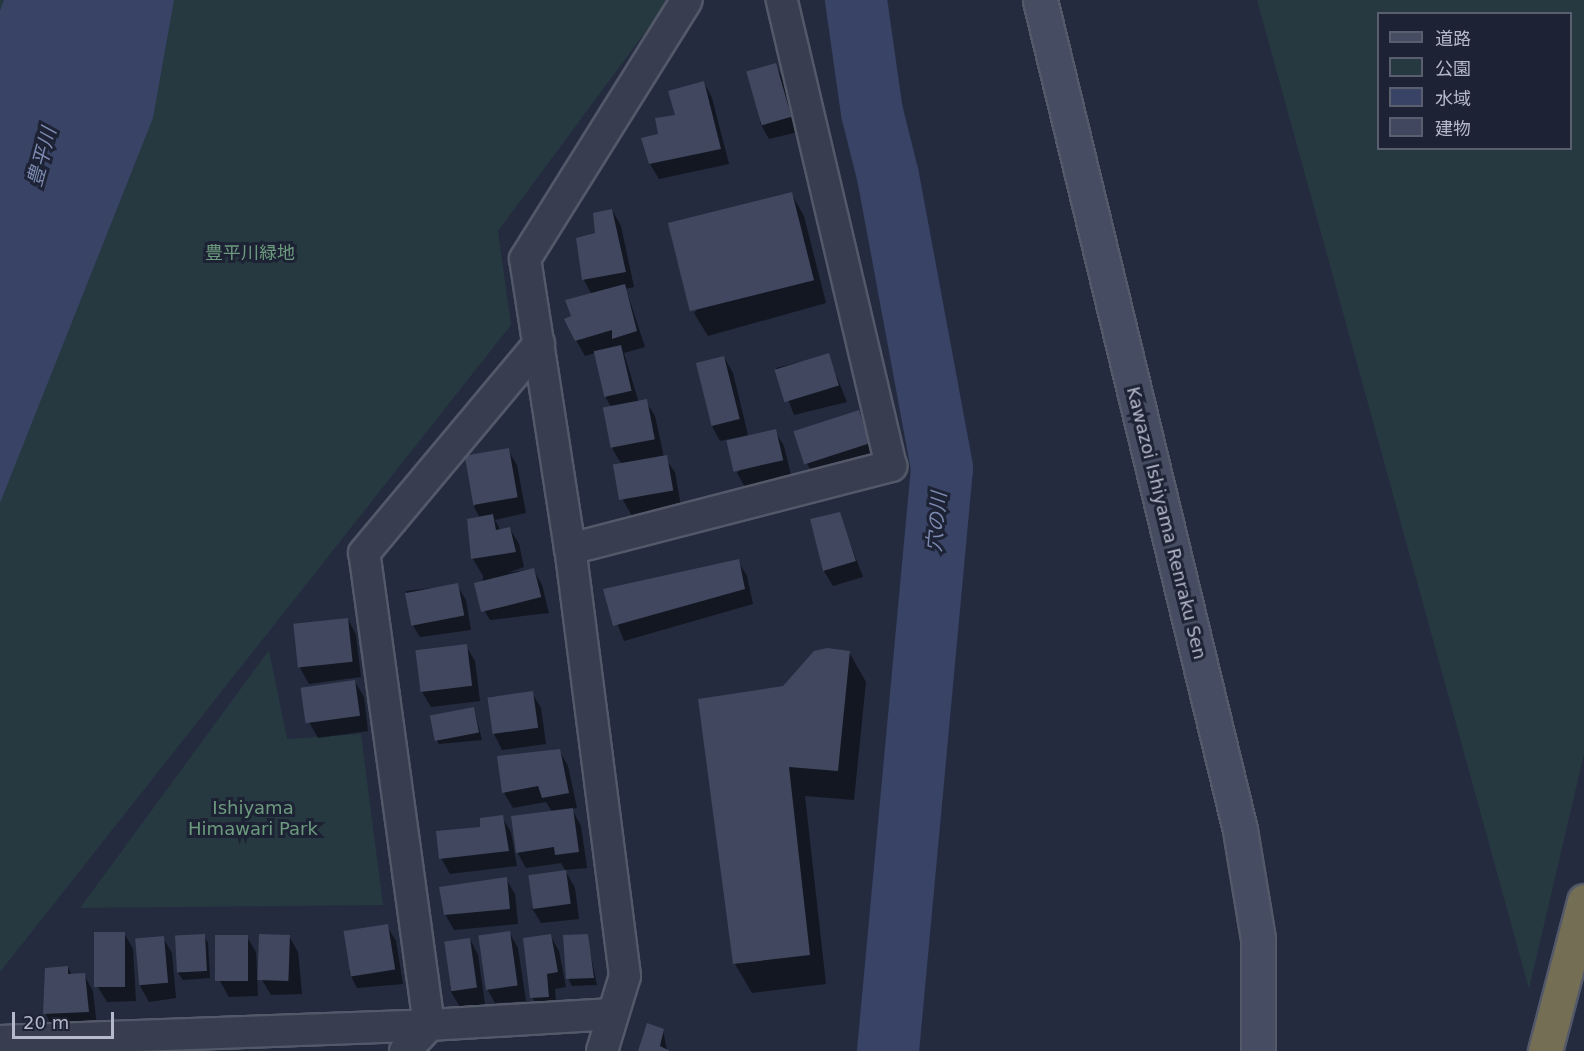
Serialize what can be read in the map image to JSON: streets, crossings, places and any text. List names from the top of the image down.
{
  "streets": {
    "street": ["Kawazoi Ishiyama Renraku Sen"]
  },
  "water": ["豊平川", "穴の川"],
  "parks": ["豊平川緑地", "Ishiyama Himawari Park"],
  "legend": [
    "道路",
    "公園",
    "水域",
    "建物"
  ],
  "scale_bar": "20 m"
}
